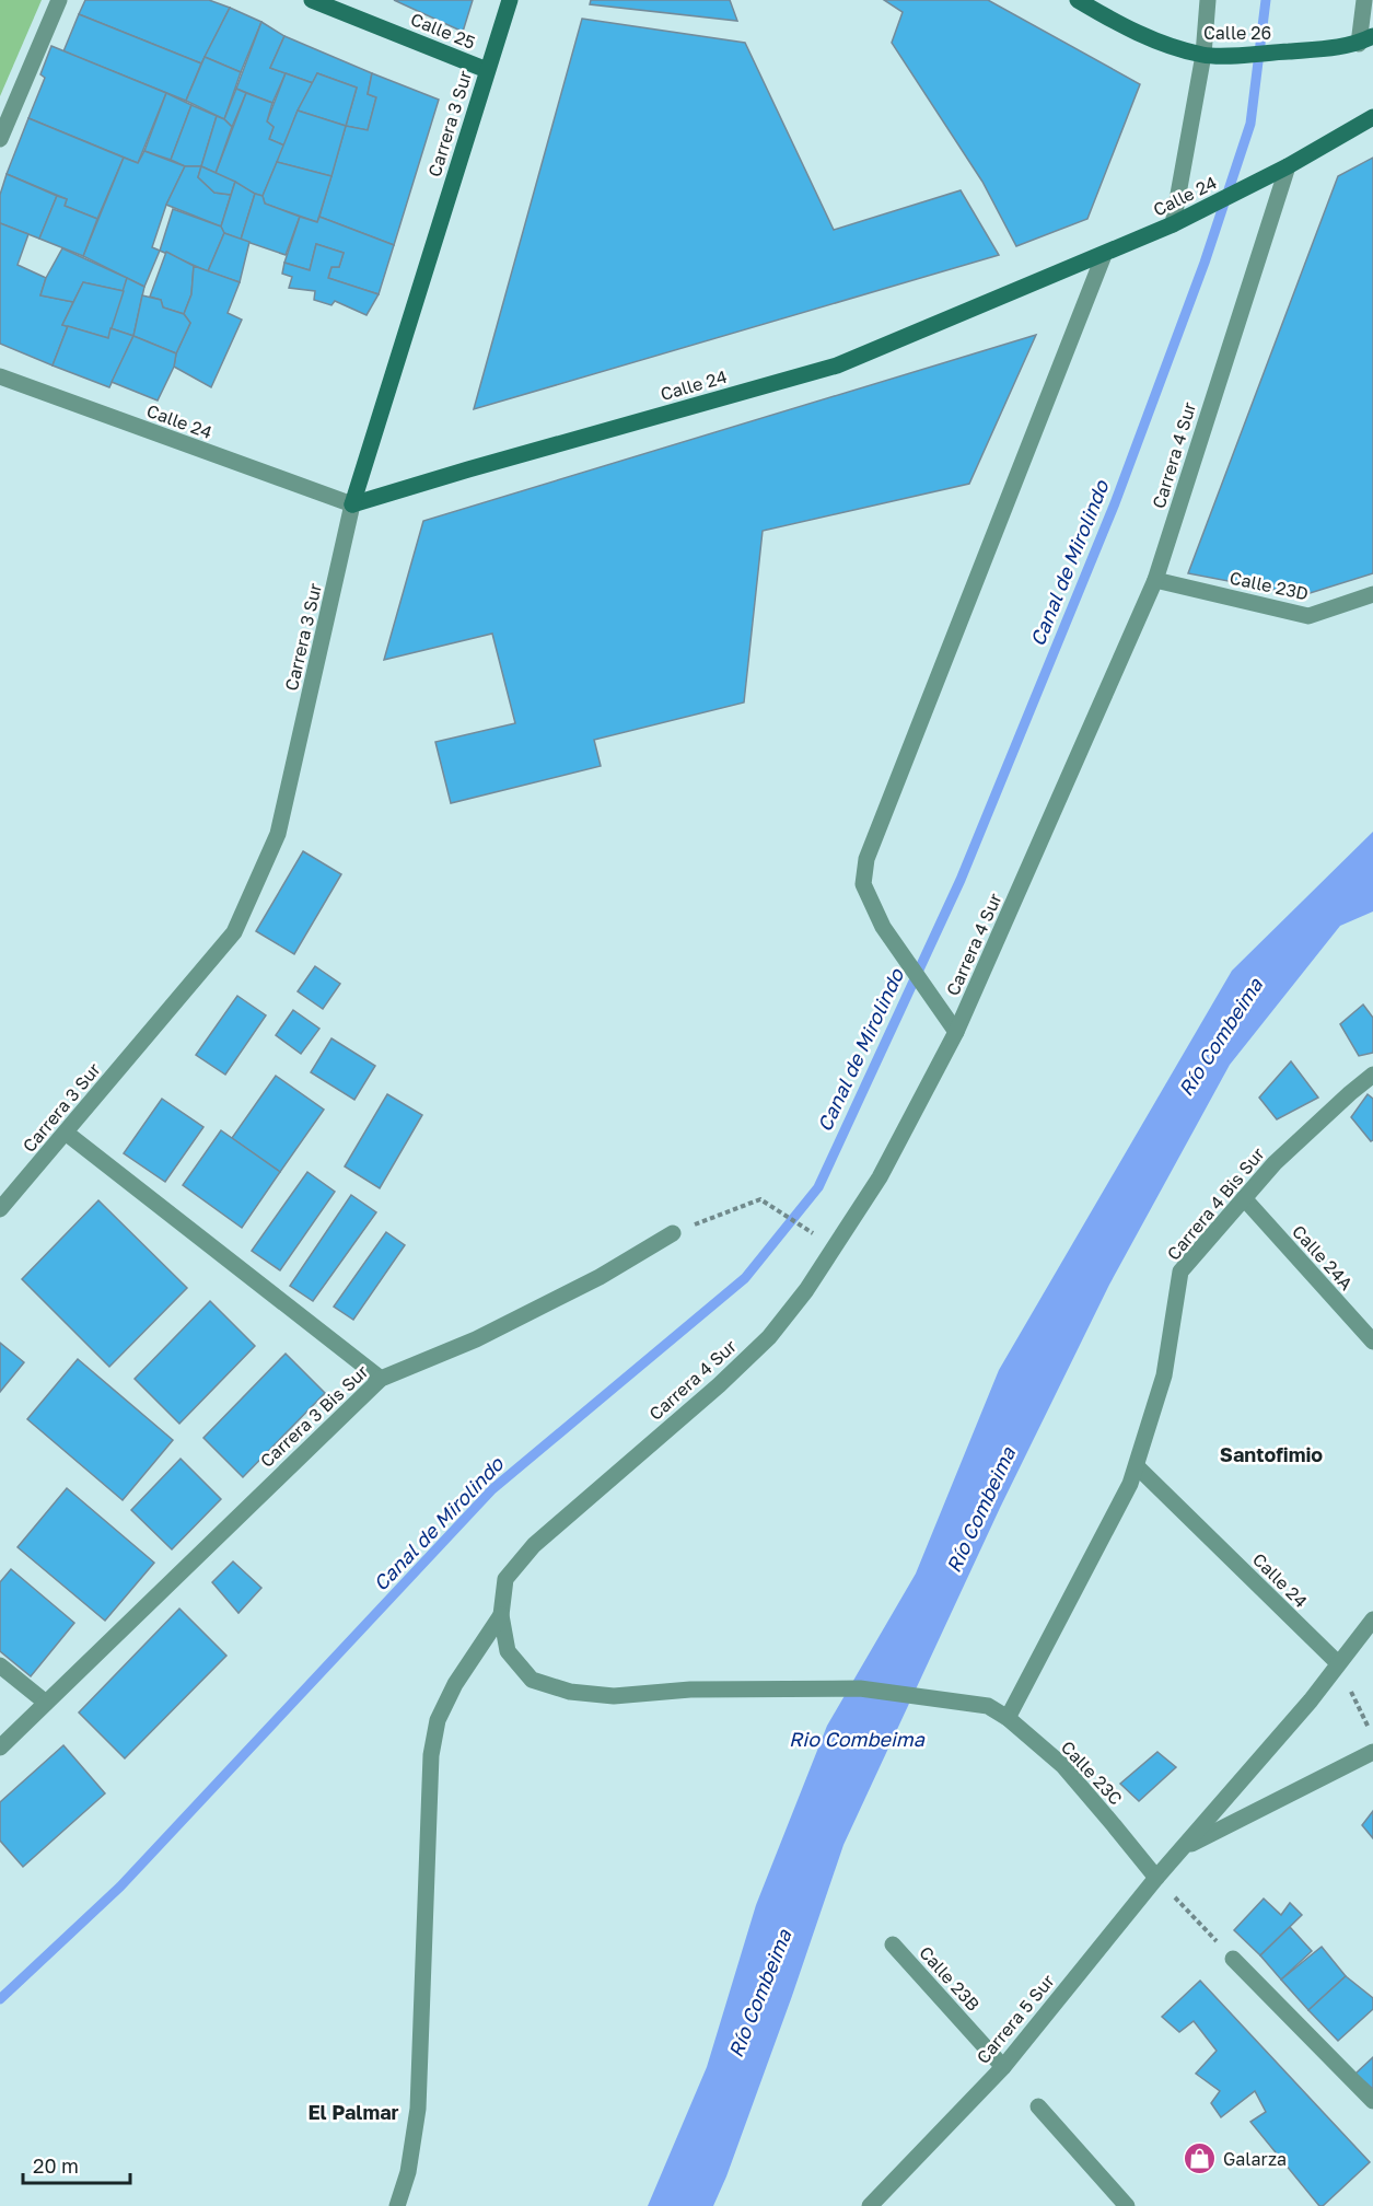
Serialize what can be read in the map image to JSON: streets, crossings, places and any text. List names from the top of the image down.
{
  "streets": {
    "main road": [
      "Calle 25",
      "Calle 26",
      "Carrera 3 Sur",
      "Calle 24"
    ],
    "street": [
      "Carrera 4 Sur",
      "Calle 23D",
      "Carrera 4 Bis Sur",
      "Calle 24A",
      "Carrera 3 Bis Sur",
      "Calle 23C",
      "Calle 23B",
      "Carrera 5 Sur"
    ]
  },
  "crossings": [
    ["Calle 25", "Carrera 3 Sur"],
    ["Carrera 3 Sur", "Calle 24"],
    ["Calle 24", "Carrera 4 Sur"],
    ["Calle 24", "Carrera 4 Bis Sur"],
    ["Calle 24", "Carrera 5 Sur"],
    ["Carrera 4 Sur", "Calle 23D"],
    ["Carrera 4 Sur", "Calle 23C"],
    ["Carrera 4 Bis Sur", "Calle 24A"],
    ["Carrera 4 Bis Sur", "Calle 23C"],
    ["Calle 23C", "Carrera 5 Sur"],
    ["Calle 23B", "Carrera 5 Sur"]
  ],
  "districts": ["Santofimio", "El Palmar"],
  "water": ["Canal de Mirolindo", "Río Combeima", "Rio Combeima"],
  "places": {
    "shop": ["Galarza"]
  },
  "scale_bar": "20 m"
}
